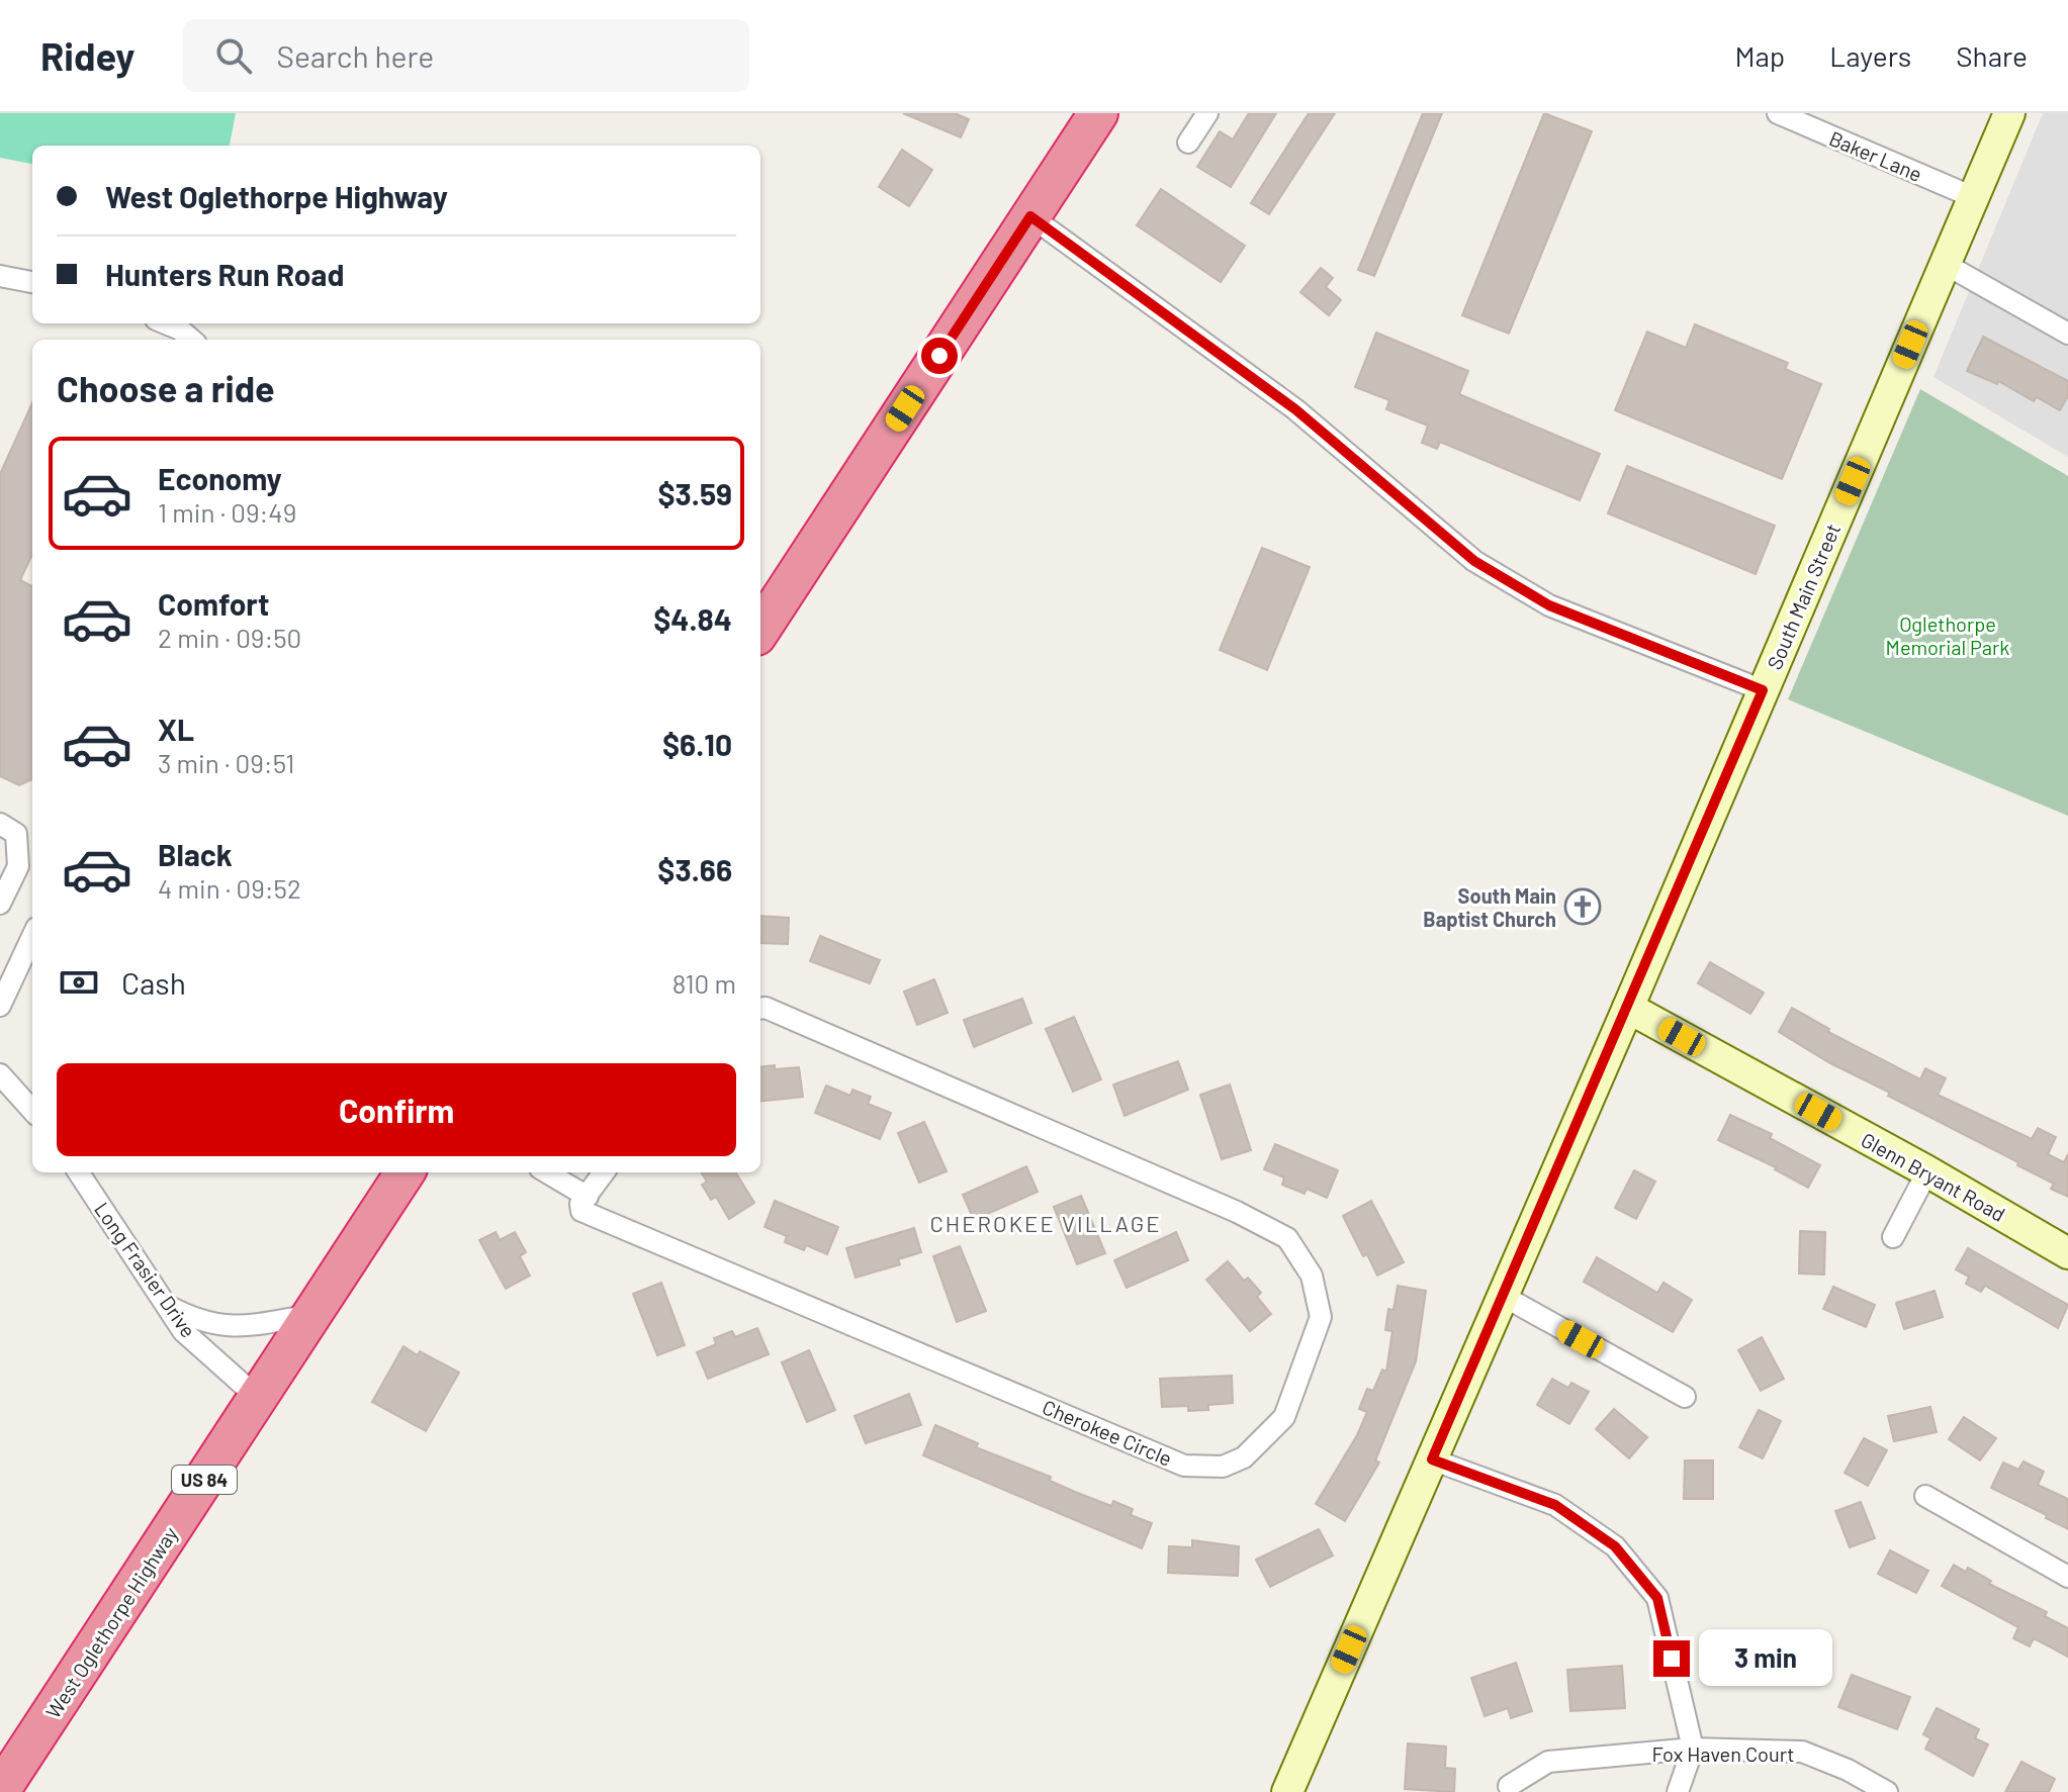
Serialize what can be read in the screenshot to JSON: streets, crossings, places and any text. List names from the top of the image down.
{
  "streets": {
    "highway": ["US 84", "West Oglethorpe Highway"],
    "street": [
      "Baker Lane",
      "South Main Street",
      "Glenn Bryant Road",
      "Long Frasier Drive",
      "Cherokee Circle",
      "Fox Haven Court"
    ]
  },
  "crossings": [
    ["Baker Lane", "South Main Street"],
    ["South Main Street", "Glenn Bryant Road"],
    ["Long Frasier Drive", "West Oglethorpe Highway"]
  ],
  "districts": ["CHEROKEE VILLAGE"],
  "parks": ["Oglethorpe Memorial Park"],
  "places": {
    "church": ["South Main Baptist Church"]
  },
  "page": {
    "header": "Ridey",
    "search": "Search here",
    "nav": ["Map", "Layers", "Share"],
    "banner": ["West Oglethorpe Highway", "Hunters Run Road"],
    "heading": "Choose a ride",
    "list": [
      {
        "name": "Economy",
        "note": "1 min · 09:49",
        "value": "$3.59"
      },
      {
        "name": "Comfort",
        "note": "2 min · 09:50",
        "value": "$4.84"
      },
      {
        "name": "XL",
        "note": "3 min · 09:51",
        "value": "$6.10"
      },
      {
        "name": "Black",
        "note": "4 min · 09:52",
        "value": "$3.66"
      }
    ],
    "pay": ["Cash", "810 m"],
    "buttons": "Confirm",
    "bubble": "3 min"
  }
}
